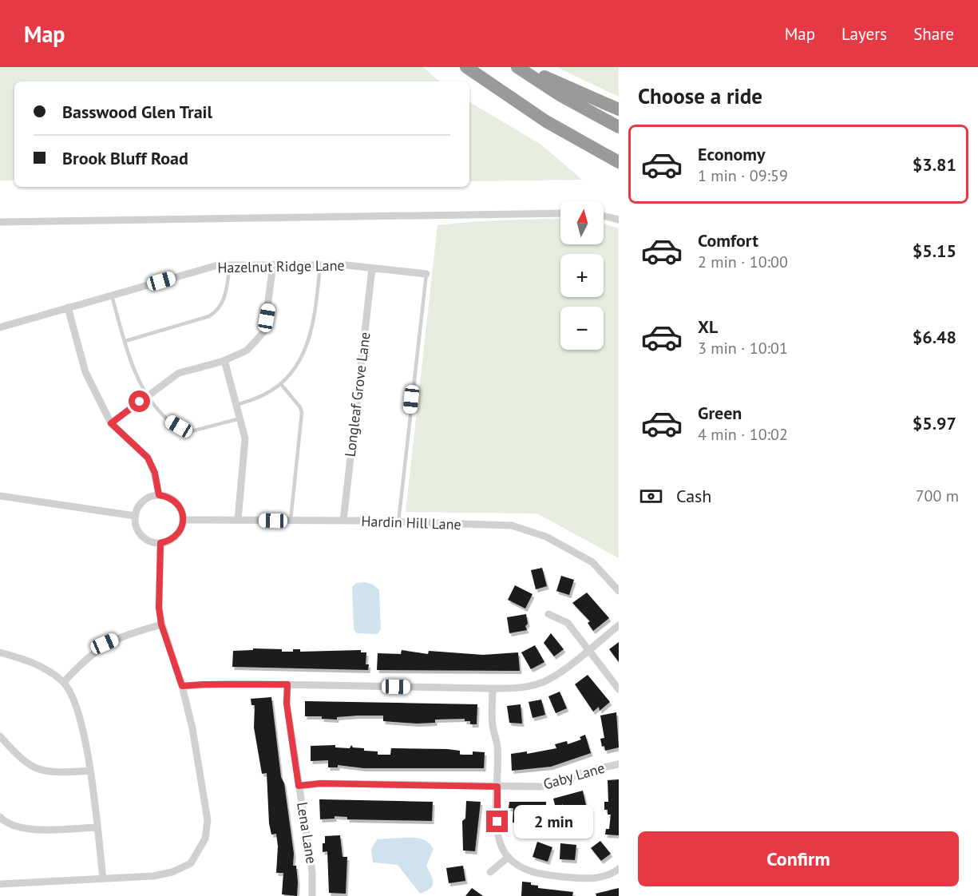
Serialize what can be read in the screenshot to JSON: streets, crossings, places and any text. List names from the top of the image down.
{
  "streets": {
    "street": [
      "Hazelnut Ridge Lane",
      "Longleaf Grove Lane",
      "Hardin Hill Lane",
      "Gaby Lane",
      "Lena Lane"
    ]
  },
  "crossings": [
    ["Hazelnut Ridge Lane", "Longleaf Grove Lane"],
    ["Longleaf Grove Lane", "Hardin Hill Lane"],
    ["Gaby Lane", "Lena Lane"]
  ],
  "north": "top",
  "page": {
    "header": "Map",
    "nav": ["Map", "Layers", "Share"],
    "heading": "Choose a ride",
    "banner": ["Basswood Glen Trail", "Brook Bluff Road"],
    "list": [
      {
        "name": "Economy",
        "note": "1 min · 09:59",
        "value": "$3.81"
      },
      {
        "name": "Comfort",
        "note": "2 min · 10:00",
        "value": "$5.15"
      },
      {
        "name": "XL",
        "note": "3 min · 10:01",
        "value": "$6.48"
      },
      {
        "name": "Green",
        "note": "4 min · 10:02",
        "value": "$5.97"
      }
    ],
    "map_buttons": ["+", "−"],
    "pay": ["Cash", "700 m"],
    "bubble": "2 min",
    "buttons": "Confirm"
  }
}
